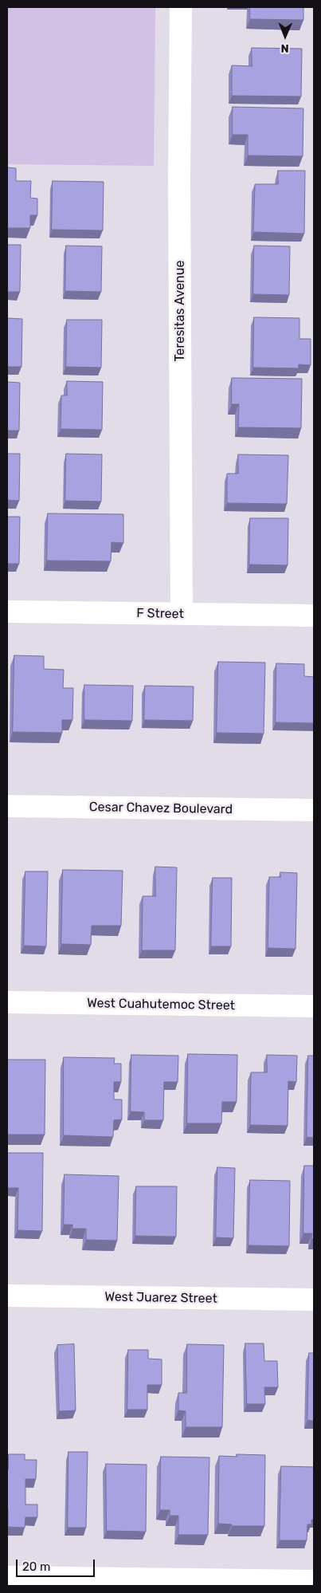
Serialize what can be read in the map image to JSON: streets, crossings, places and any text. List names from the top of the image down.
{
  "streets": {
    "street": [
      "Teresitas Avenue",
      "F Street",
      "Cesar Chavez Boulevard",
      "West Cuahutemoc Street",
      "West Juarez Street"
    ]
  },
  "crossings": [
    ["Teresitas Avenue", "F Street"]
  ],
  "scale_bar": "20 m",
  "north": "bottom"
}
